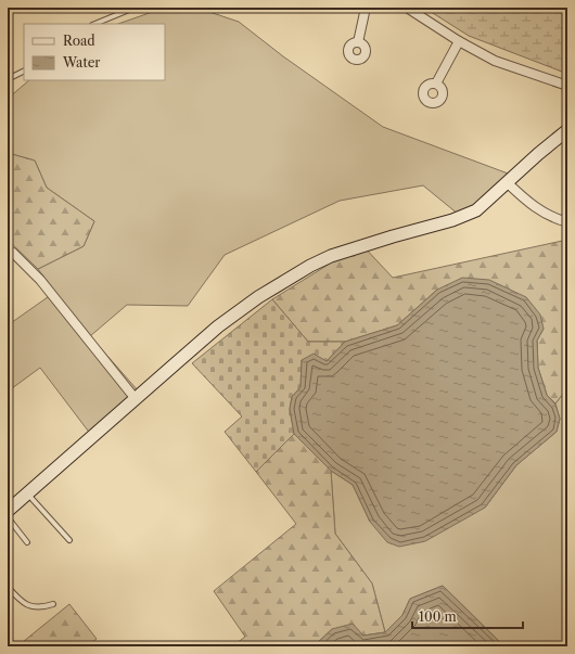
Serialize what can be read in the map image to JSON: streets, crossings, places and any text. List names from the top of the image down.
{
  "legend": ["Road", "Water"],
  "scale_bar": "100 m"
}
